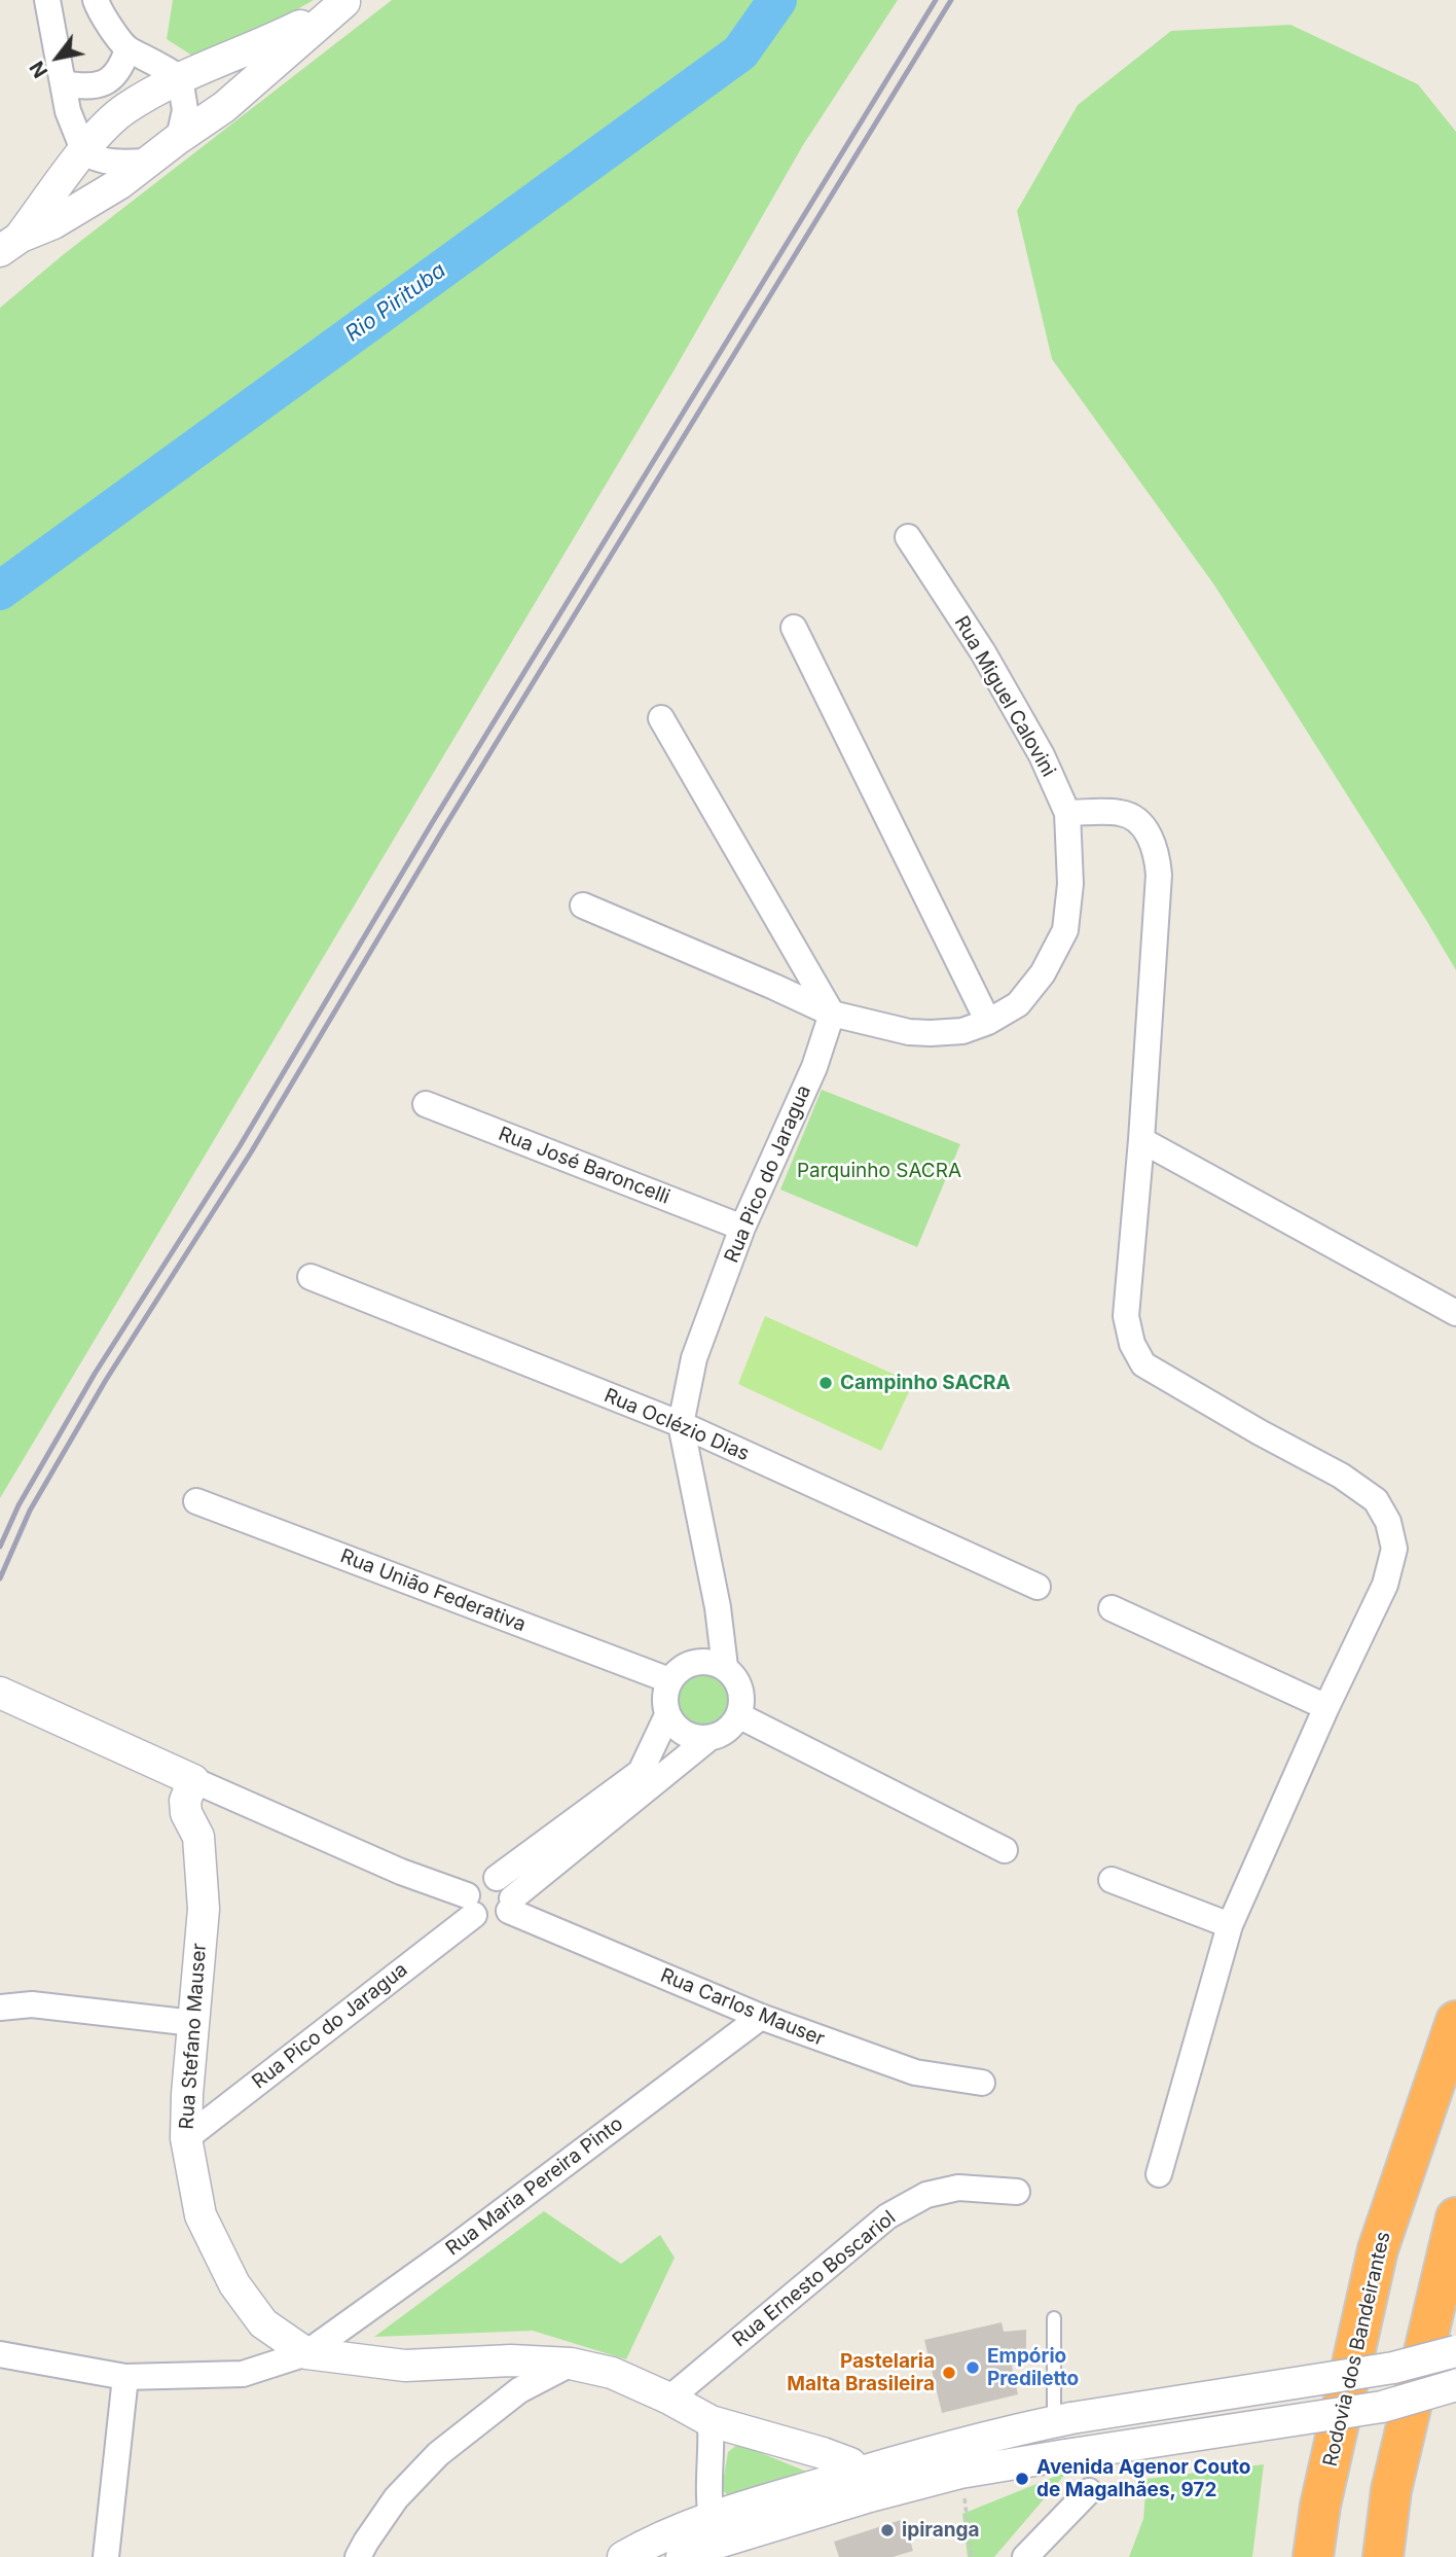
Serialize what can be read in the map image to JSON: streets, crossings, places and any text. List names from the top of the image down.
{
  "streets": {
    "highway": ["Rodovia dos Bandeirantes"],
    "street": [
      "Rua Miguel Calovini",
      "Rua José Baroncelli",
      "Rua Pico do Jaragua",
      "Rua Oclézio Dias",
      "Rua União Federativa",
      "Rua Carlos Mauser",
      "Rua Stefano Mauser",
      "Rua Maria Pereira Pinto",
      "Rua Ernesto Boscariol"
    ]
  },
  "crossings": [
    ["Rua Miguel Calovini", "Rua Pico do Jaragua"],
    ["Rua José Baroncelli", "Rua Pico do Jaragua"],
    ["Rua Pico do Jaragua", "Rua Oclézio Dias"],
    ["Rua Pico do Jaragua", "Rua União Federativa"],
    ["Rua Pico do Jaragua", "Rua Carlos Mauser"],
    ["Rua Pico do Jaragua", "Rua Stefano Mauser"],
    ["Rua Carlos Mauser", "Rua Maria Pereira Pinto"],
    ["Rua Stefano Mauser", "Rua Maria Pereira Pinto"],
    ["Rua Stefano Mauser", "Rua Ernesto Boscariol"]
  ],
  "water": ["Rio Pirituba"],
  "parks": ["Parquinho SACRA"],
  "places": [
    "Campinho SACRA",
    "Empório Prediletto",
    "Pastelaria Malta Brasileira",
    "Avenida Agenor Couto de Magalhães, 972",
    "ipiranga"
  ],
  "north": "bottom left"
}
